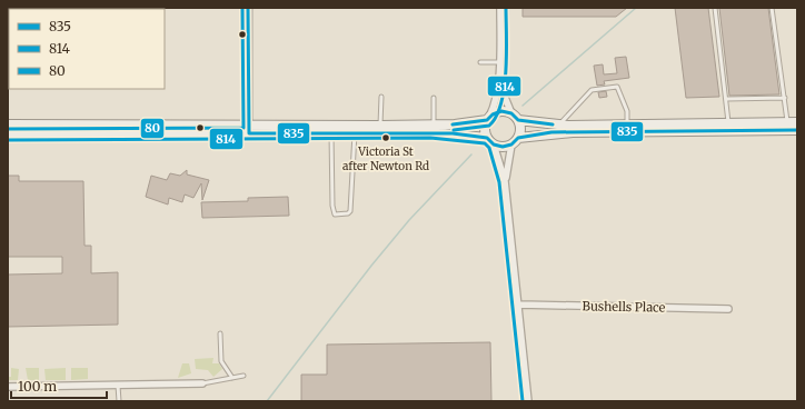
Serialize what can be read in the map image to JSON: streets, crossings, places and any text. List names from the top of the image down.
{
  "streets": {
    "street": ["Bushells Place"]
  },
  "places": ["Victoria St after Newton Rd"],
  "lines": ["transit line 835", "transit line 814", "transit line 80"],
  "legend": ["835", "814", "80"],
  "scale_bar": "100 m"
}
